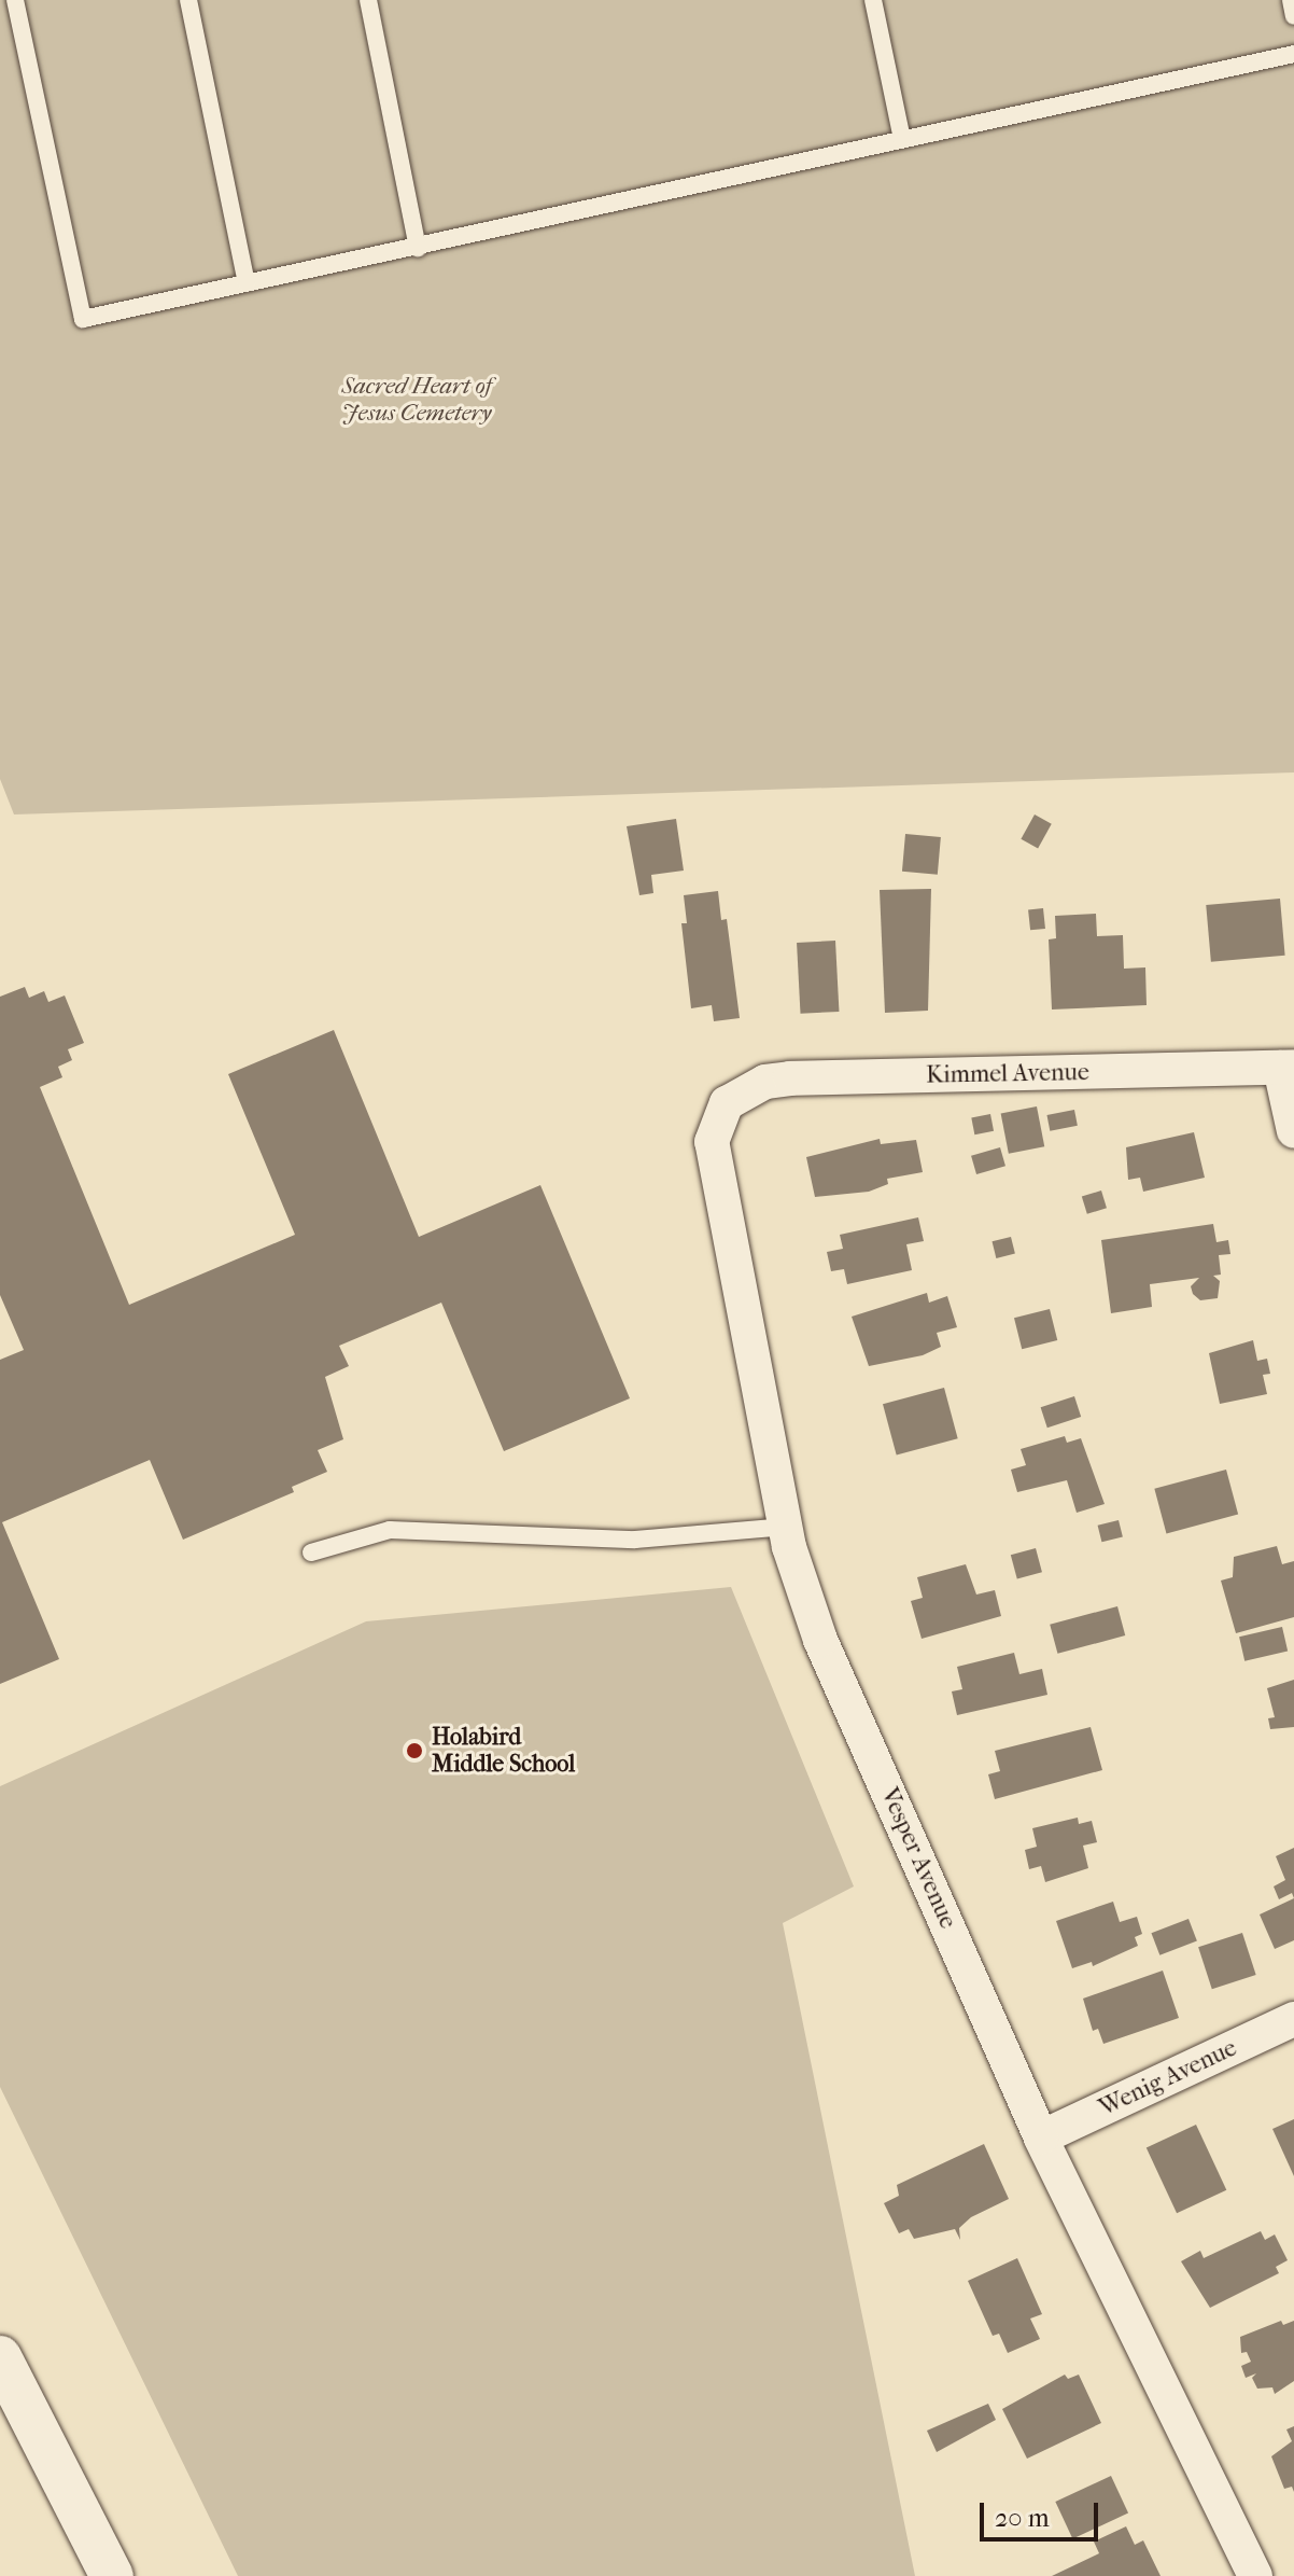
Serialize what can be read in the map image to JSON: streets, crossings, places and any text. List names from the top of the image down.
{
  "streets": {
    "street": ["Kimmel Avenue", "Vesper Avenue", "Wenig Avenue"]
  },
  "crossings": [
    ["Kimmel Avenue", "Vesper Avenue"],
    ["Vesper Avenue", "Wenig Avenue"]
  ],
  "parks": ["Sacred Heart of Jesus Cemetery"],
  "places": ["Holabird Middle School"],
  "scale_bar": "20 m"
}
